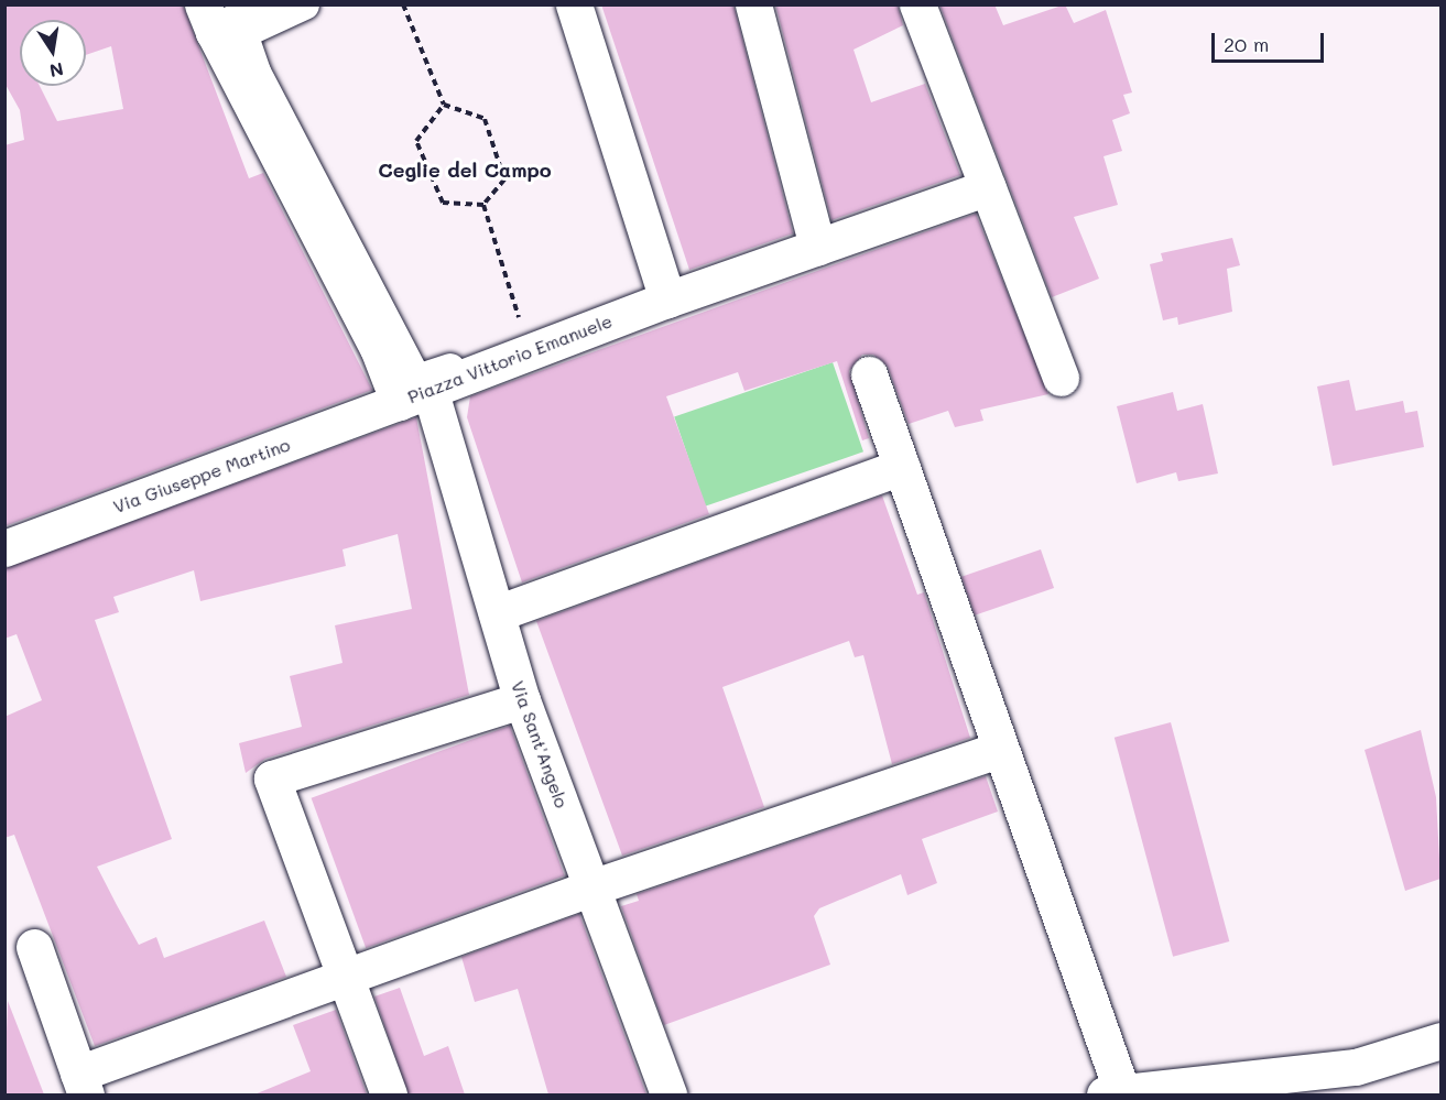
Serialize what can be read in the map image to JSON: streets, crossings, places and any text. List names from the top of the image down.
{
  "streets": {
    "street": ["Piazza Vittorio Emanuele", "Via Giuseppe Martino", "Via Sant'Angelo"]
  },
  "crossings": [
    ["Piazza Vittorio Emanuele", "Via Giuseppe Martino"],
    ["Piazza Vittorio Emanuele", "Via Sant'Angelo"],
    ["Via Giuseppe Martino", "Via Sant'Angelo"]
  ],
  "districts": ["Ceglie del Campo"],
  "scale_bar": "20 m",
  "north": "bottom"
}
